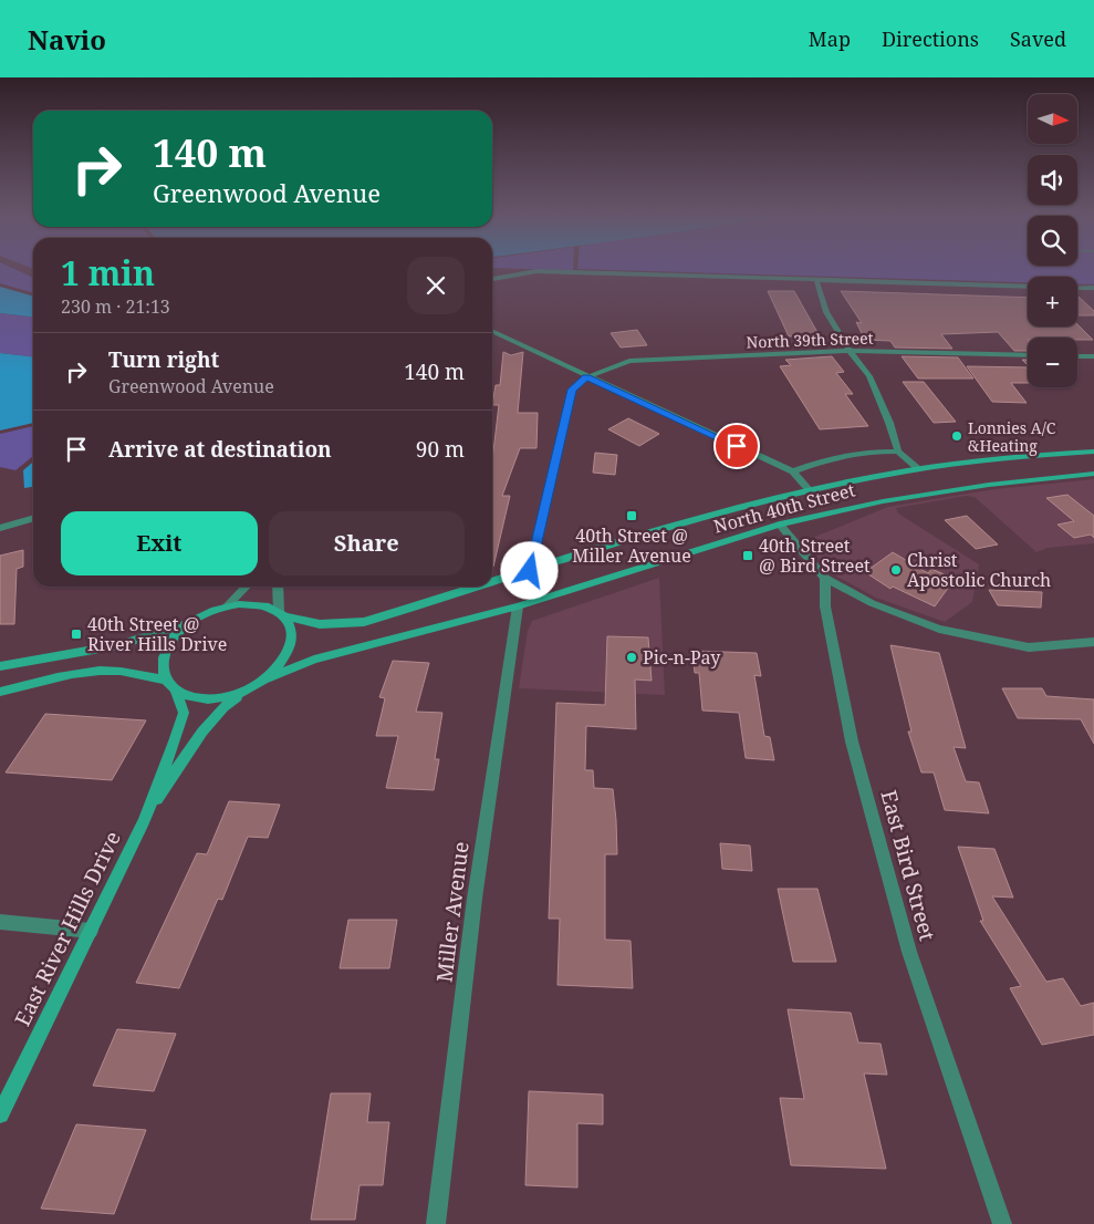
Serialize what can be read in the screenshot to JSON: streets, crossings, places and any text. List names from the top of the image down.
{
  "streets": {
    "main road": ["North 40th Street", "East River Hills Drive"],
    "street": ["North 39th Street", "East Bird Street", "Miller Avenue"]
  },
  "crossings": [
    ["North 40th Street", "Miller Avenue"],
    ["North 40th Street", "East River Hills Drive"]
  ],
  "places": {
    "other": ["Lonnies A/C &Heating", "Christ Apostolic Church", "Pic-n-Pay"],
    "transit": ["40th Street @ Miller Avenue", "40th Street @ Bird Street", "40th Street @ River Hills Drive"]
  },
  "north": "right",
  "page": {
    "header": "Navio",
    "nav": ["Map", "Directions", "Saved"],
    "map_buttons": ["+", "−"],
    "turn": ["140 m", "Greenwood Avenue"],
    "heading": ["1 min", "230 m · 21:13"],
    "list": [
      {
        "name": "Turn right",
        "note": "Greenwood Avenue",
        "value": "140 m"
      },
      {
        "name": "Arrive at destination",
        "value": "90 m"
      }
    ],
    "buttons": ["Exit", "Share"]
  }
}
